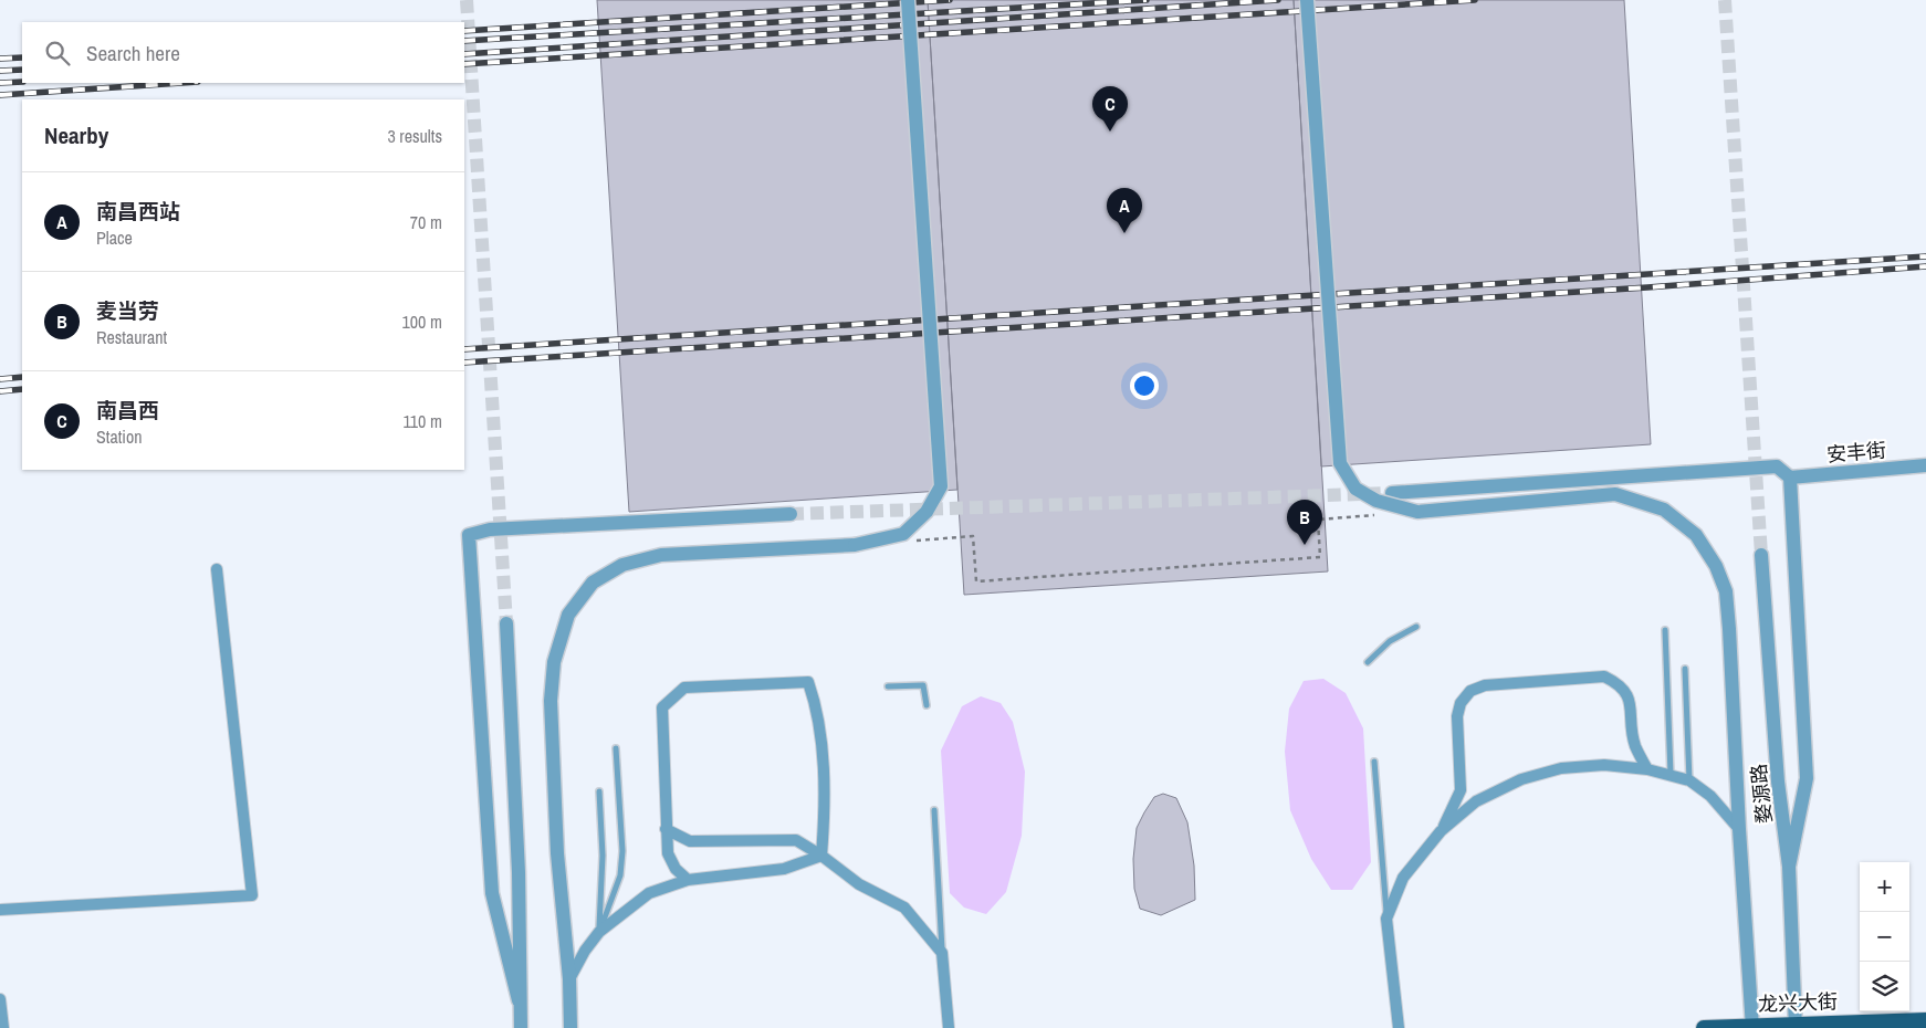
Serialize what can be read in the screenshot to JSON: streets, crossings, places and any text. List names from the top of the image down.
{
  "streets": {
    "main road": ["龙兴大街"],
    "street": ["安丰街", "婺源路"]
  },
  "crossings": [
    ["婺源路", "龙兴大街"]
  ],
  "page": {
    "search": "Search here",
    "pins": ["C", "A", "B"],
    "heading": ["Nearby", "3 results"],
    "list": [
      {
        "mark": "A",
        "name": "南昌西站",
        "note": "Place",
        "value": "70 m"
      },
      {
        "mark": "B",
        "name": "麦当劳",
        "note": "Restaurant",
        "value": "100 m"
      },
      {
        "mark": "C",
        "name": "南昌西",
        "note": "Station",
        "value": "110 m"
      }
    ],
    "map_buttons": ["+", "−"]
  }
}
